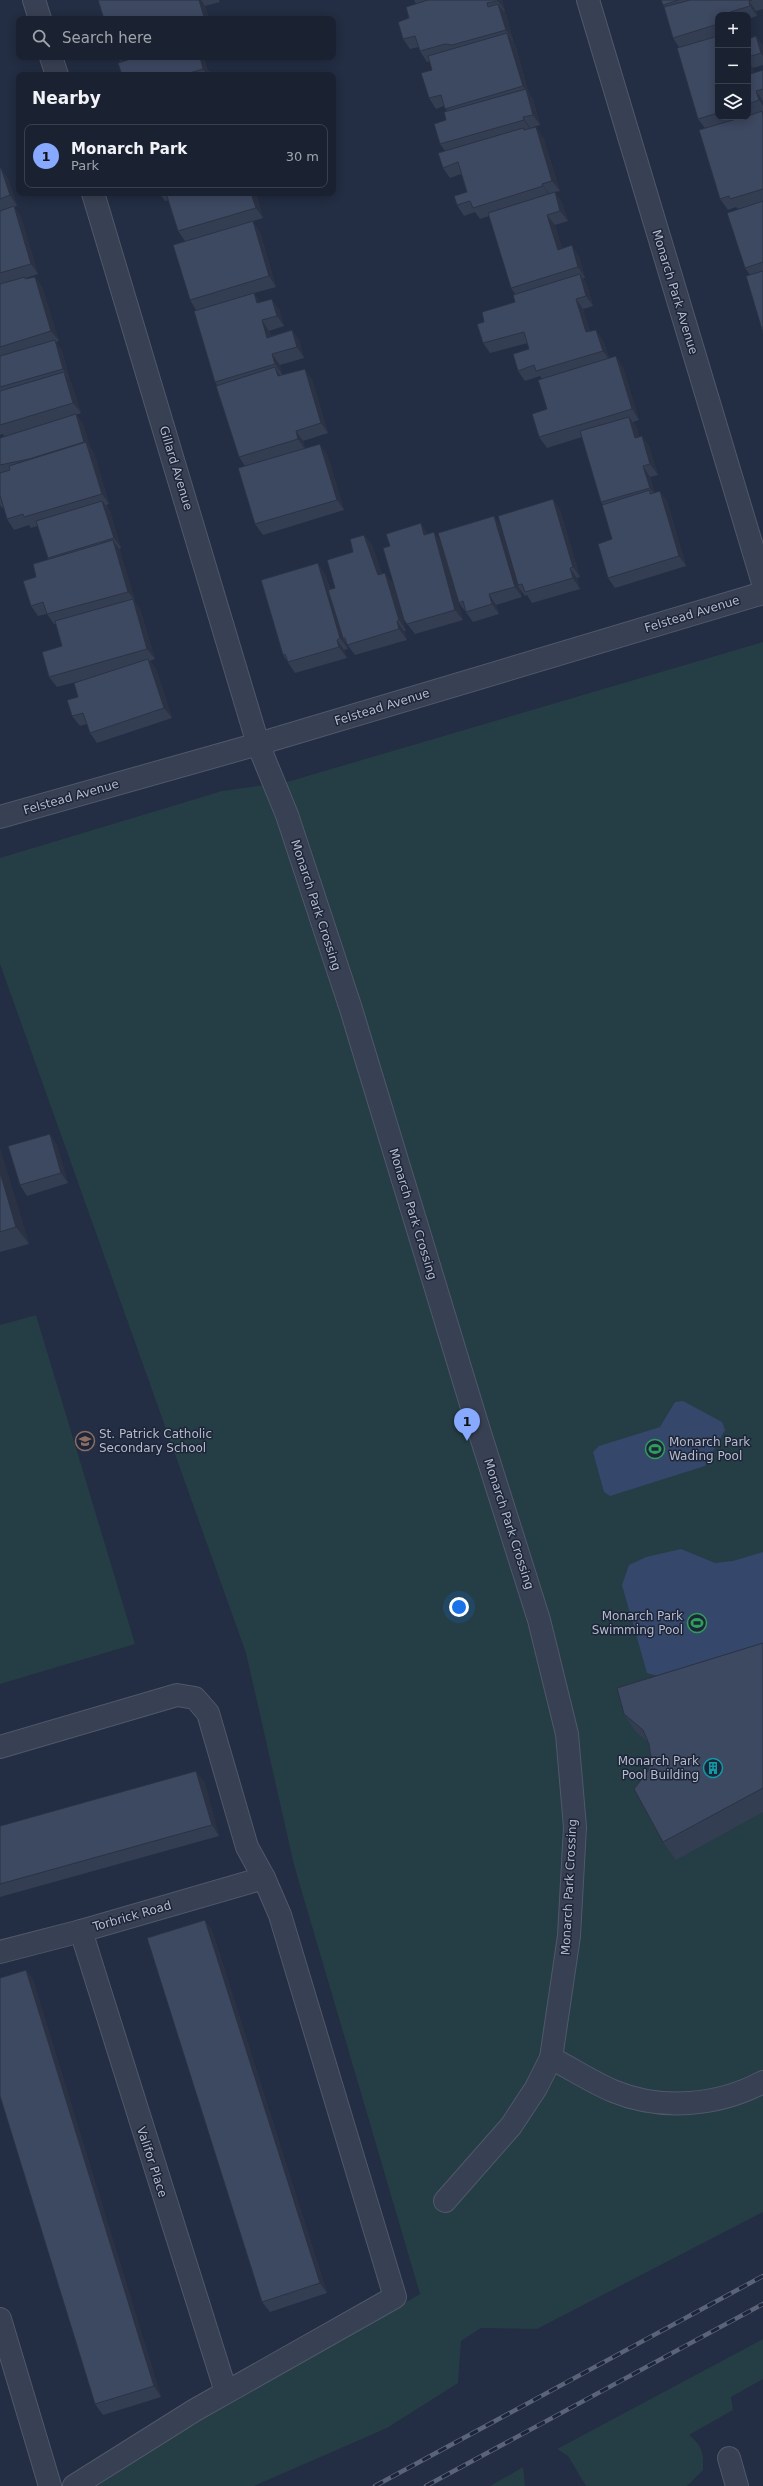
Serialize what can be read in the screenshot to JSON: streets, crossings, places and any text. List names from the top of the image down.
{
  "streets": {
    "street": [
      "Monarch Park Avenue",
      "Gillard Avenue",
      "Felstead Avenue",
      "Monarch Park Crossing",
      "Torbrick Road",
      "Valifor Place"
    ]
  },
  "crossings": [
    ["Gillard Avenue", "Felstead Avenue"],
    ["Gillard Avenue", "Monarch Park Crossing"],
    ["Felstead Avenue", "Monarch Park Crossing"],
    ["Torbrick Road", "Valifor Place"]
  ],
  "places": {
    "school or university": ["St. Patrick Catholic Secondary School"],
    "sports": ["Monarch Park Wading Pool", "Monarch Park Swimming Pool"],
    "building": ["Monarch Park Pool Building"]
  },
  "page": {
    "map_buttons": ["+", "−"],
    "search": "Search here",
    "heading": "Nearby",
    "list": [
      {
        "mark": "1",
        "name": "Monarch Park",
        "note": "Park",
        "value": "30 m"
      }
    ],
    "pins": "1"
  }
}
